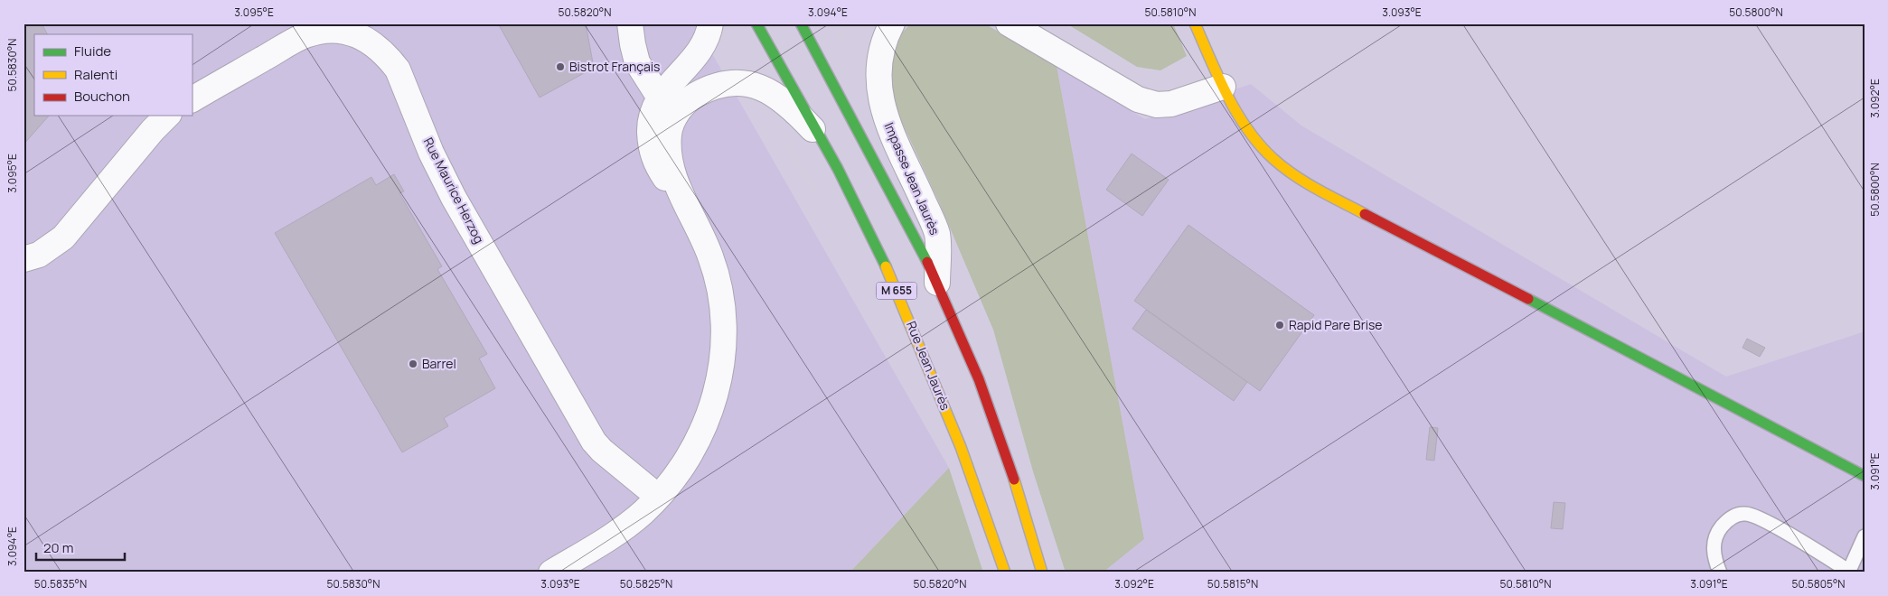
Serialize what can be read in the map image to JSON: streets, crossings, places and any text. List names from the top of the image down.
{
  "streets": {
    "main road": ["M 655", "Rue Jean Jaurès"],
    "street": ["Impasse Jean Jaurès", "Rue Maurice Herzog"]
  },
  "crossings": [
    ["Impasse Jean Jaurès", "M 655"]
  ],
  "places": ["Bistrot Français", "Rapid Pare Brise", "Barrel"],
  "legend": ["Fluide", "Ralenti", "Bouchon"],
  "scale_bar": "20 m",
  "coordinates": [
    "3.095°E",
    "50.5820°N",
    "3.094°E",
    "50.5810°N",
    "3.093°E",
    "50.5800°N",
    "50.5830°N",
    "3.092°E",
    "3.091°E",
    "50.5835°N",
    "50.5825°N",
    "50.5815°N",
    "50.5805°N"
  ]
}
